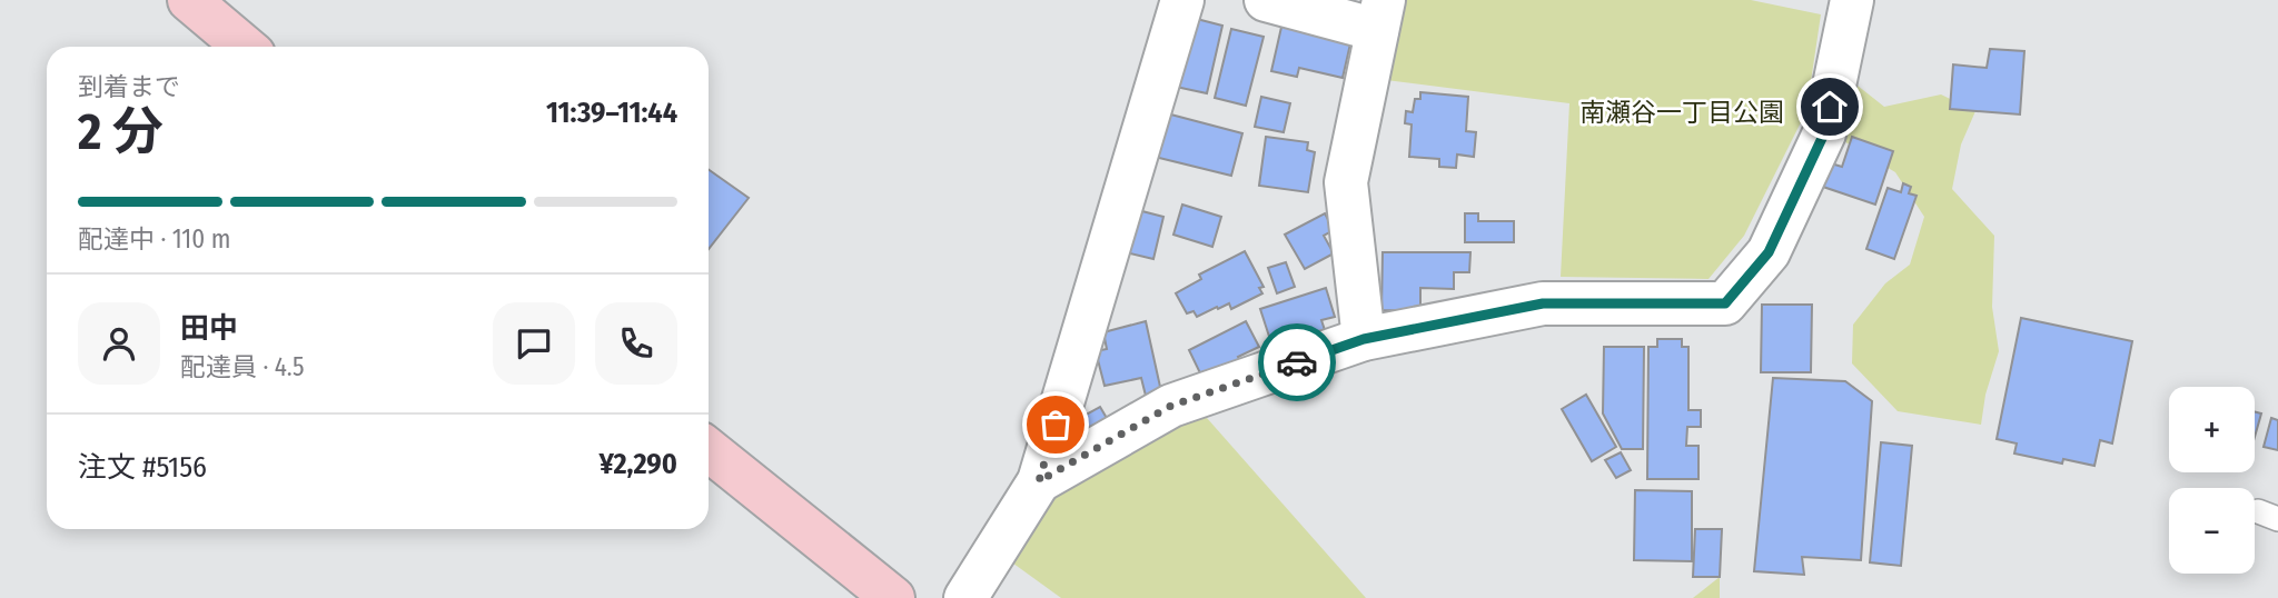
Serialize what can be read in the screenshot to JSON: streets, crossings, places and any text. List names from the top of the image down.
{
  "parks": ["南瀬谷一丁目公園"],
  "page": {
    "heading": ["2 分", "到着まで", "11:39–11:44"],
    "panel": [
      "田中",
      "配達員 · 4.5",
      "注文 #5156",
      "¥2,290"
    ],
    "bar": "配達中 · 110 m",
    "map_buttons": ["+", "−"]
  }
}
